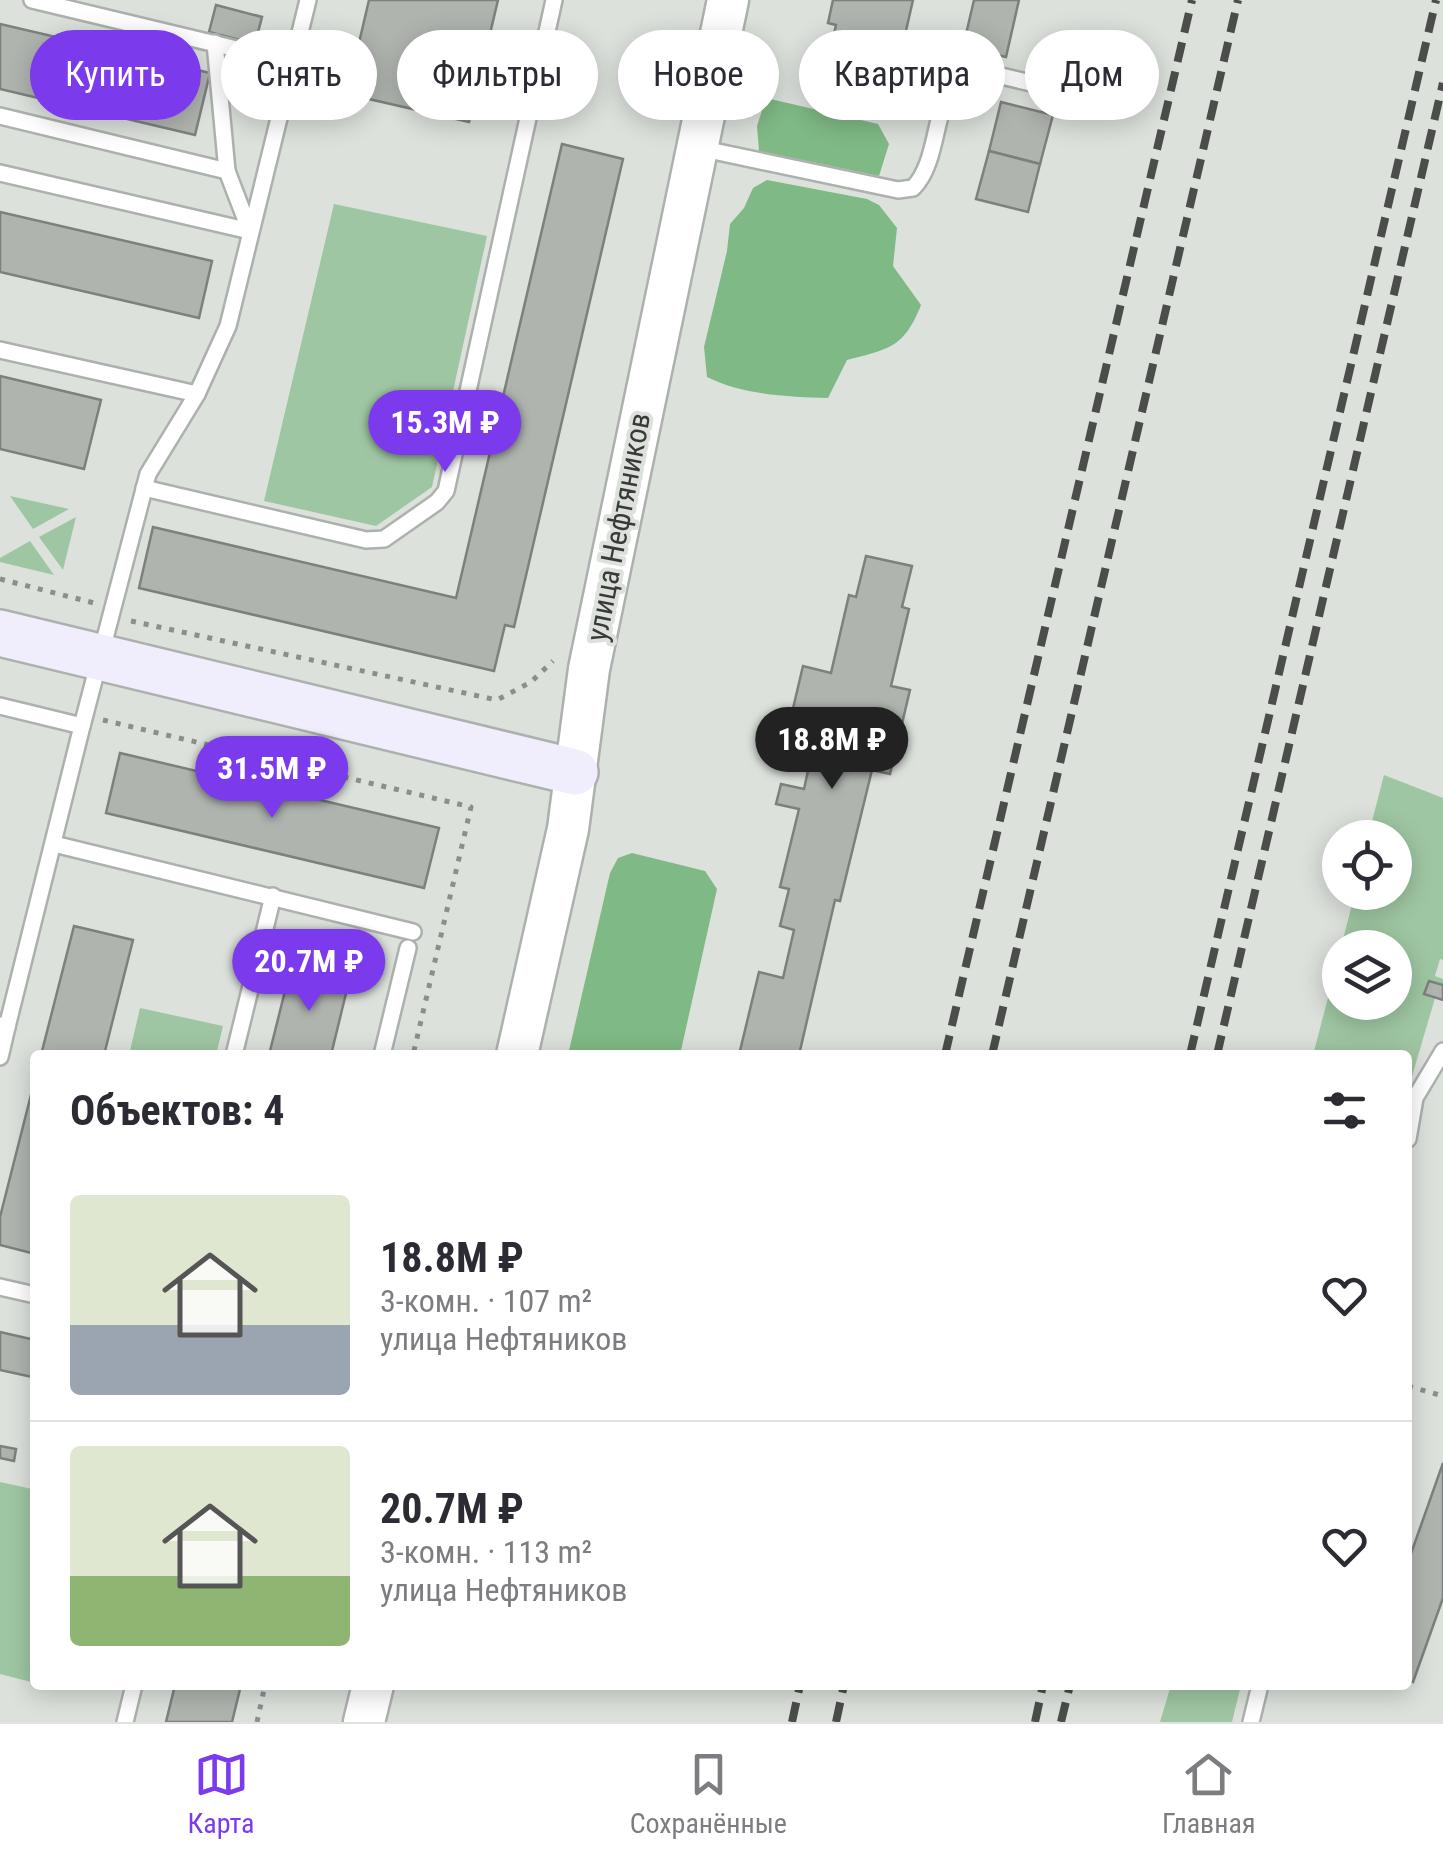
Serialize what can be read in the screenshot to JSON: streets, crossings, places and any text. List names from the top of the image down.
{
  "streets": {
    "street": ["улица Нефтяников"]
  },
  "page": {
    "chip": [
      "Купить",
      "Снять",
      "Фильтры",
      "Новое",
      "Квартира",
      "Дом"
    ],
    "price": [
      "15.3M ₽",
      "18.8M ₽",
      "31.5M ₽",
      "20.7M ₽"
    ],
    "heading": "Объектов: 4",
    "list": [
      {
        "name": "18.8M ₽",
        "note": "3-комн. · 107 m² · улица Нефтяников"
      },
      {
        "name": "20.7M ₽",
        "note": "3-комн. · 113 m² · улица Нефтяников"
      }
    ],
    "tabs": ["Карта", "Сохранённые", "Главная"]
  }
}
